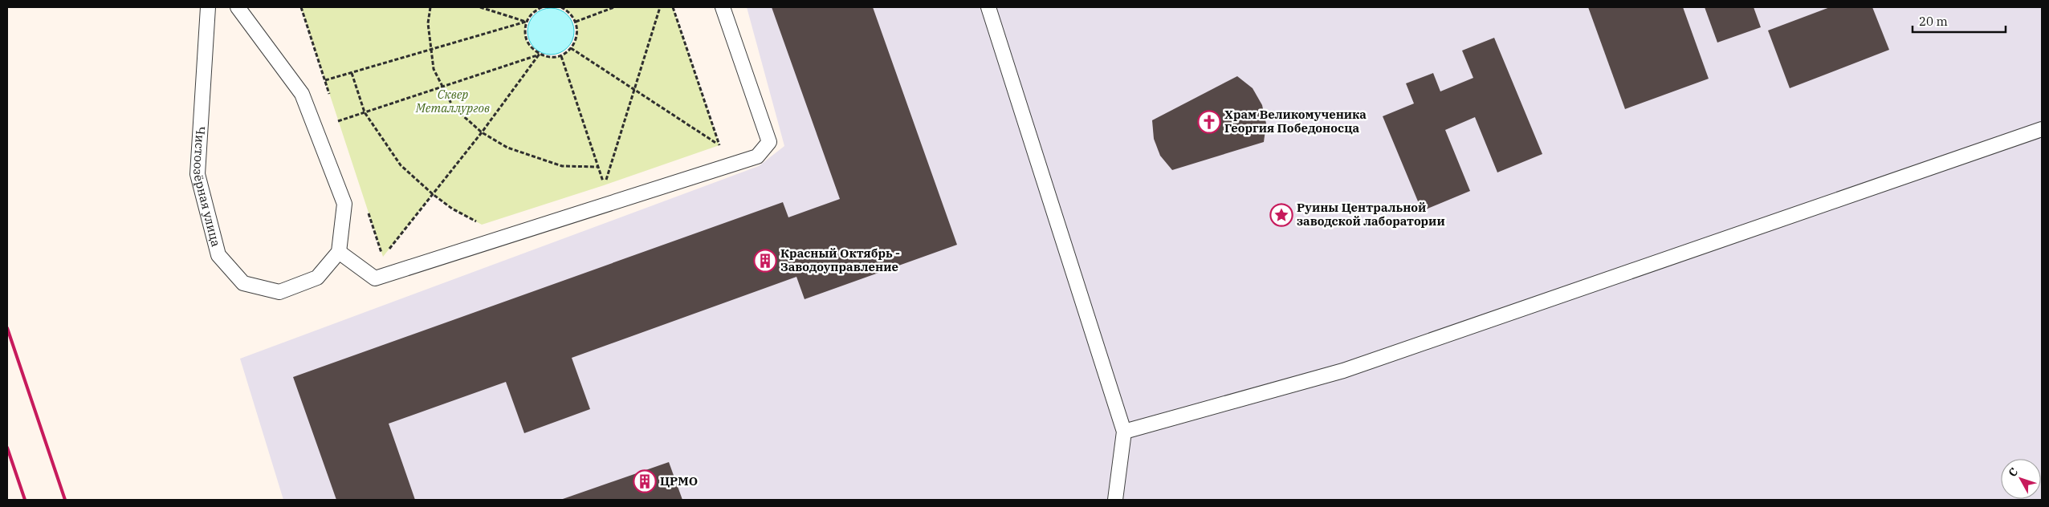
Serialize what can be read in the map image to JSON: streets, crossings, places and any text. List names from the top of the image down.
{
  "streets": {
    "lane": ["Чистоозёрная улица"]
  },
  "parks": ["Сквер Металлургов"],
  "places": {
    "church": ["Храм Великомученика Георгия Победоносца"],
    "place": ["Руины Центральной заводской лаборатории"],
    "building": ["Красный Октябрь - Заводоуправление", "ЦРМО"]
  },
  "scale_bar": "20 m",
  "north": "top left"
}
